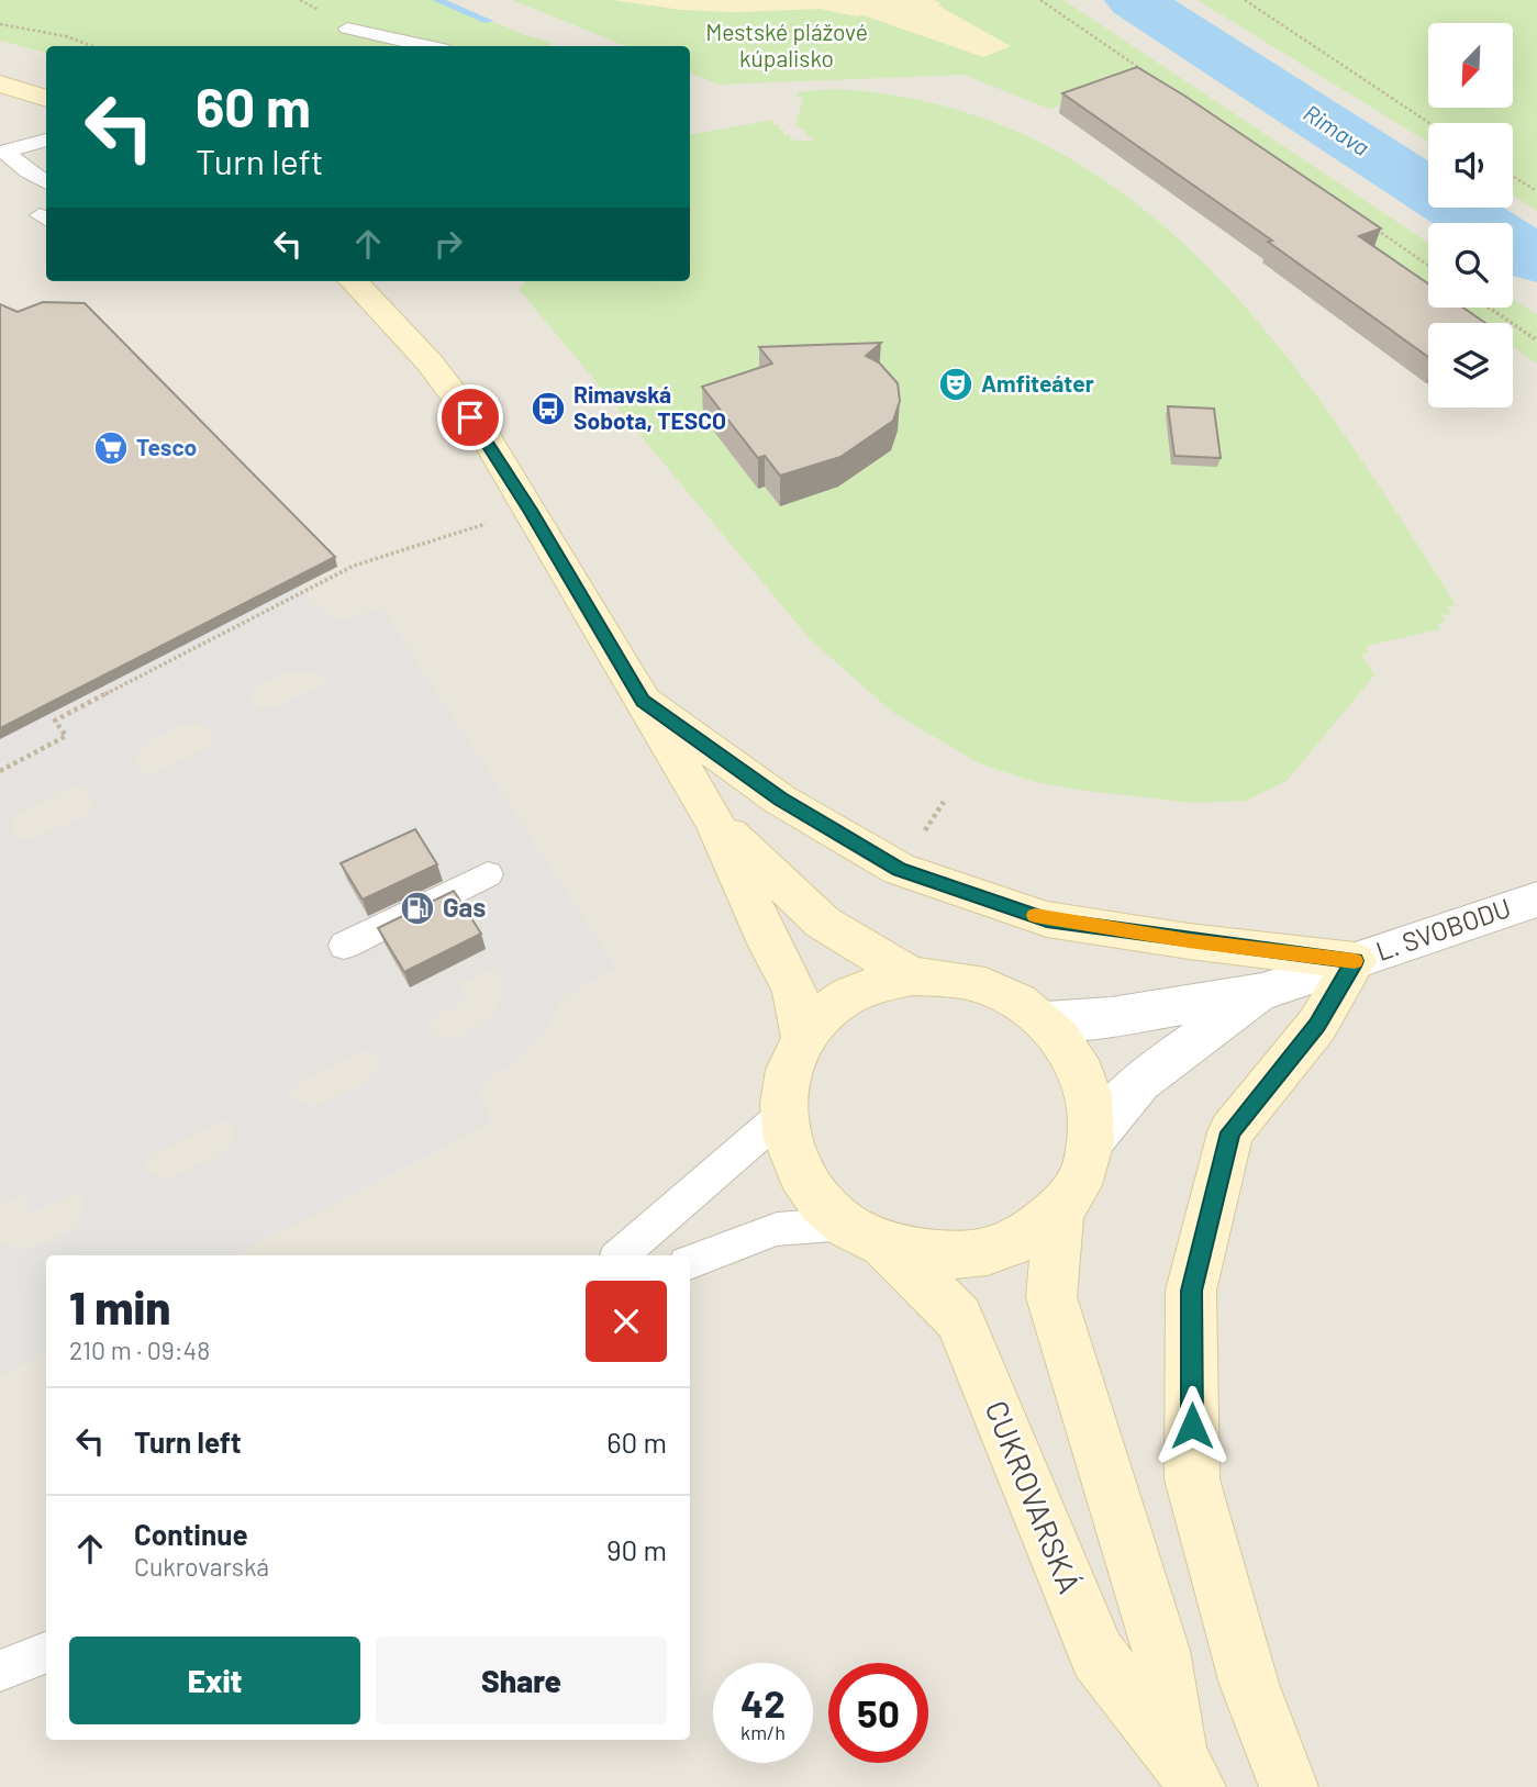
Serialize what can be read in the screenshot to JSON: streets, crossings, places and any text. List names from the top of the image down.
{
  "streets": {
    "main road": ["CUKROVARSKÁ"],
    "street": ["L. SVOBODU"]
  },
  "water": ["Rimava"],
  "parks": ["Mestské plážové kúpalisko"],
  "places": {
    "theatre": ["Amfiteáter"],
    "bus stop": ["Rimavská Sobota, TESCO"],
    "supermarket": ["Tesco"],
    "fuel station": ["Gas"]
  },
  "north": "bottom left",
  "page": {
    "turn": ["60 m", "Turn left"],
    "heading": ["1 min", "210 m · 09:48"],
    "list": [
      {
        "name": "Turn left",
        "value": "60 m"
      },
      {
        "name": "Continue",
        "note": "Cukrovarská",
        "value": "90 m"
      }
    ],
    "buttons": ["Exit", "Share"],
    "speed": "42 km/h",
    "limit": "50"
  }
}
